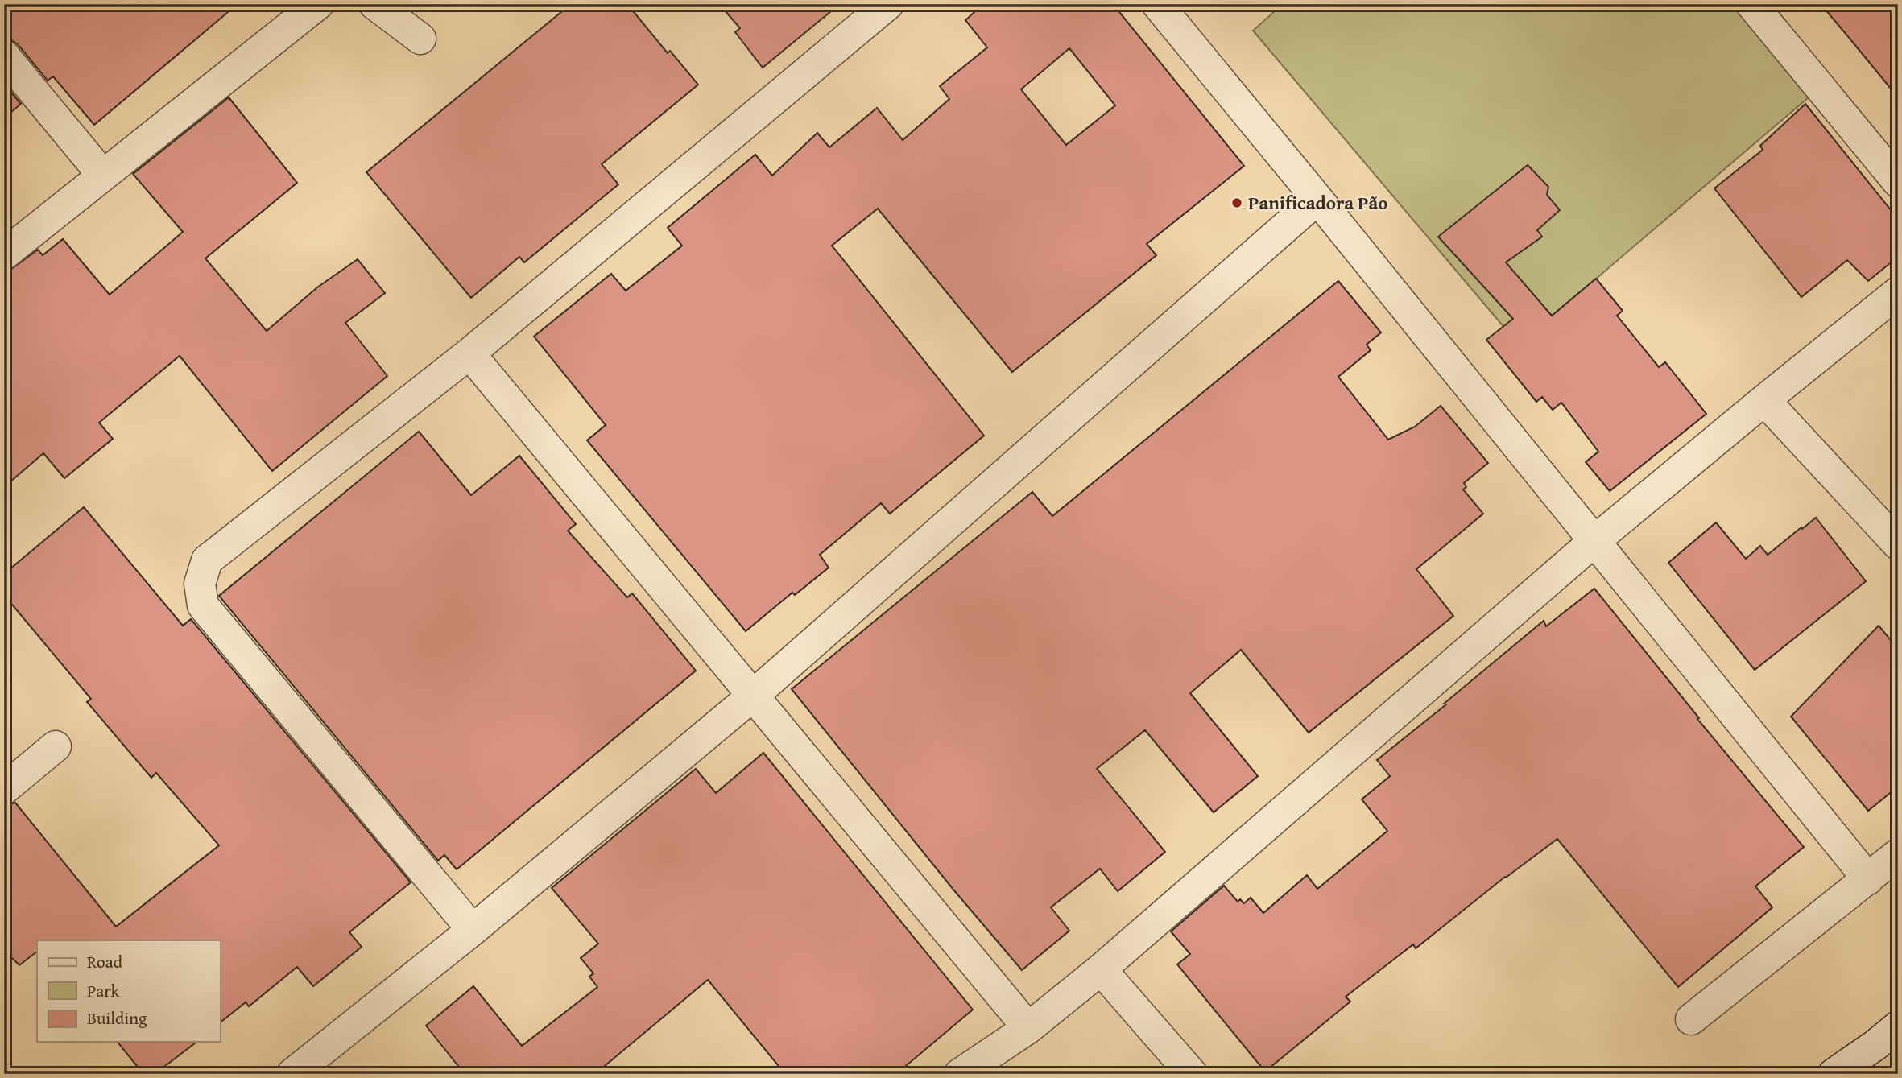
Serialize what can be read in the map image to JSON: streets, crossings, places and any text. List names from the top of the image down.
{
  "places": ["Panificadora Pão"],
  "legend": ["Road", "Park", "Building"]
}
